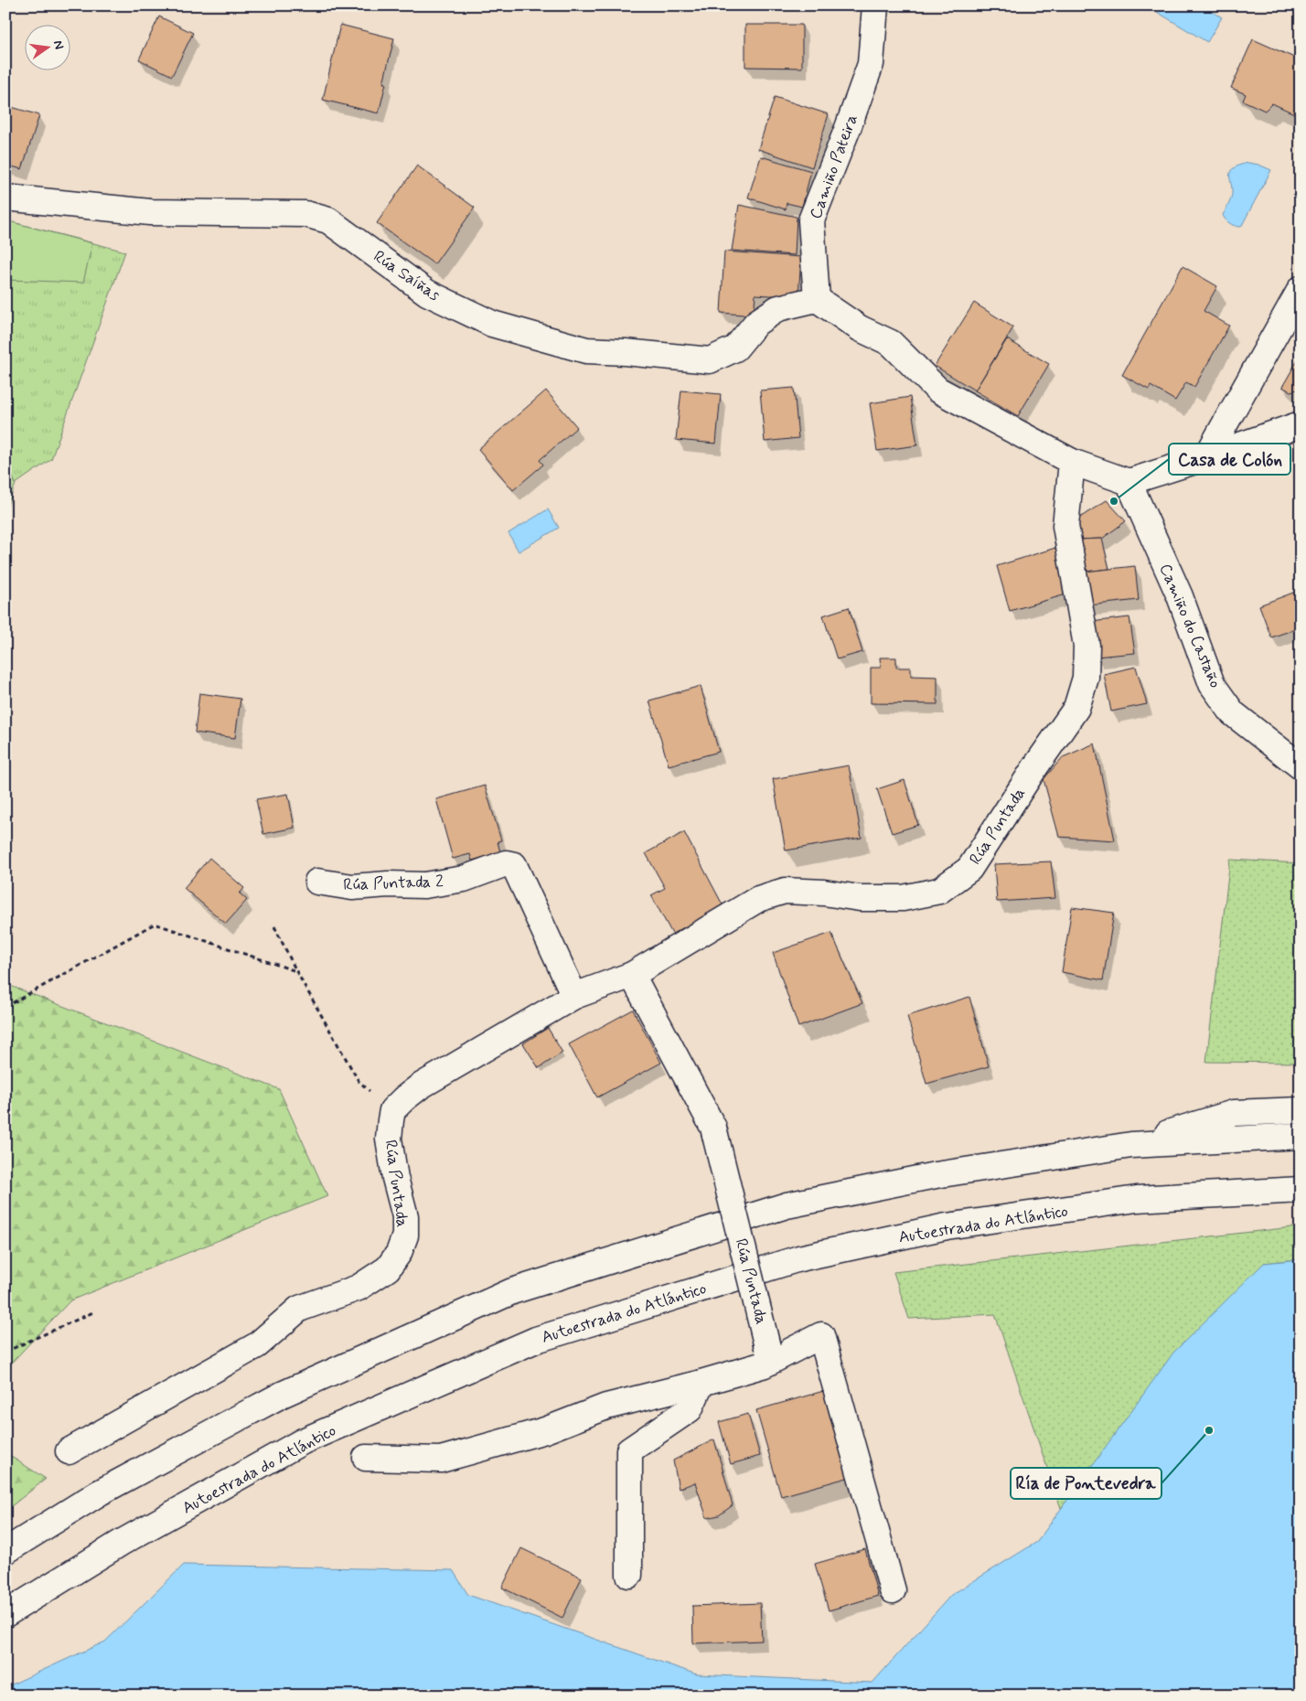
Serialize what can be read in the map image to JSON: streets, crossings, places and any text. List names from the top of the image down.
{
  "streets": {
    "main road": [
      "Camiño Pateira",
      "Rúa Saíñas",
      "Camiño do Castaño",
      "Rúa Puntada",
      "Rúa Puntada 2",
      "Autoestrada do Atlántico"
    ]
  },
  "crossings": [
    ["Camiño Pateira", "Rúa Saíñas"],
    ["Rúa Puntada", "Rúa Puntada 2"]
  ],
  "places": ["Casa de Colón", "Ría de Pontevedra"],
  "north": "right"
}
